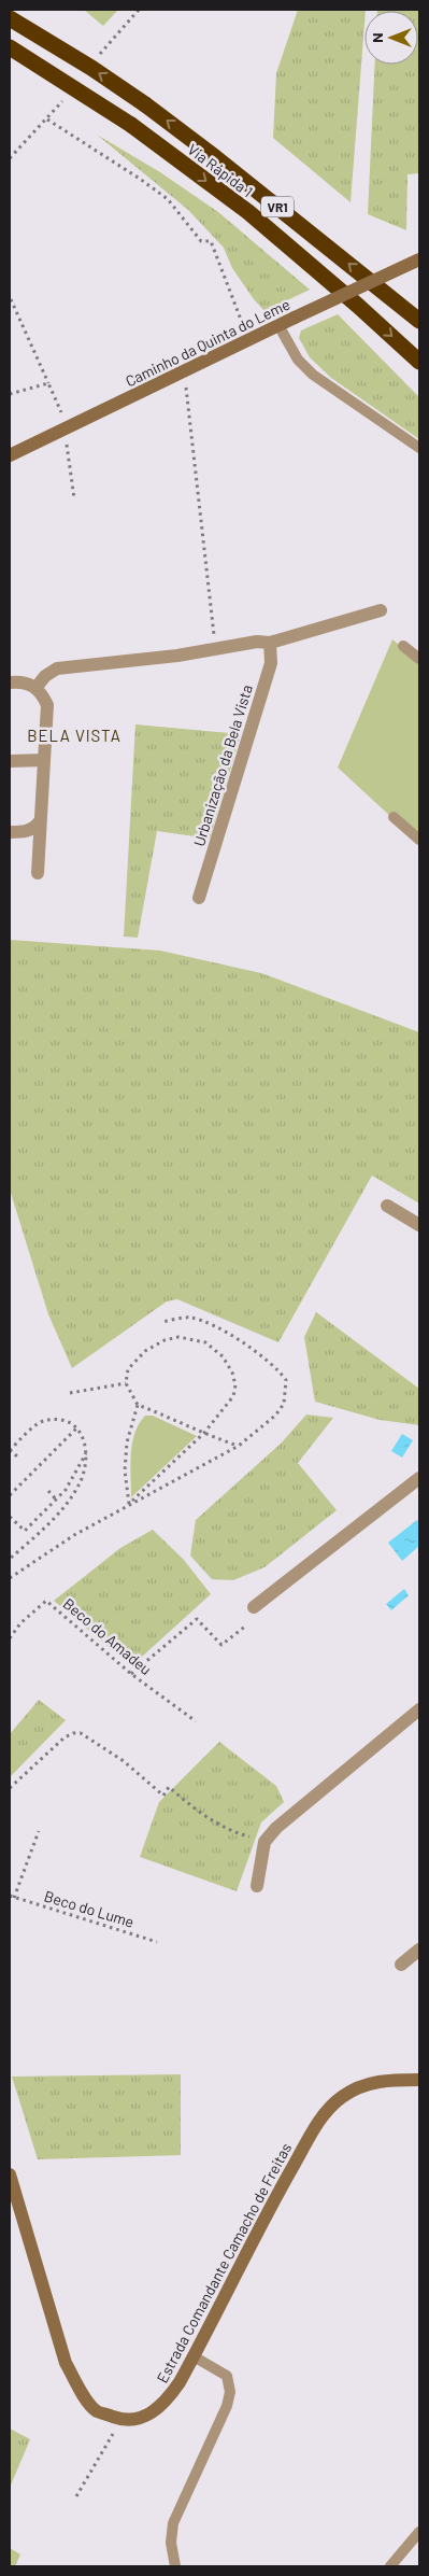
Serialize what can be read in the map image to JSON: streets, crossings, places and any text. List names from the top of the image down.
{
  "streets": {
    "highway": ["Via Rápida 1", "VR1"],
    "main road": ["Caminho da Quinta do Leme", "Estrada Comandante Camacho de Freitas"],
    "street": ["Urbanização da Bela Vista"],
    "path": ["Beco do Amadeu", "Beco do Lume"]
  },
  "districts": ["BELA VISTA"],
  "north": "left"
}
